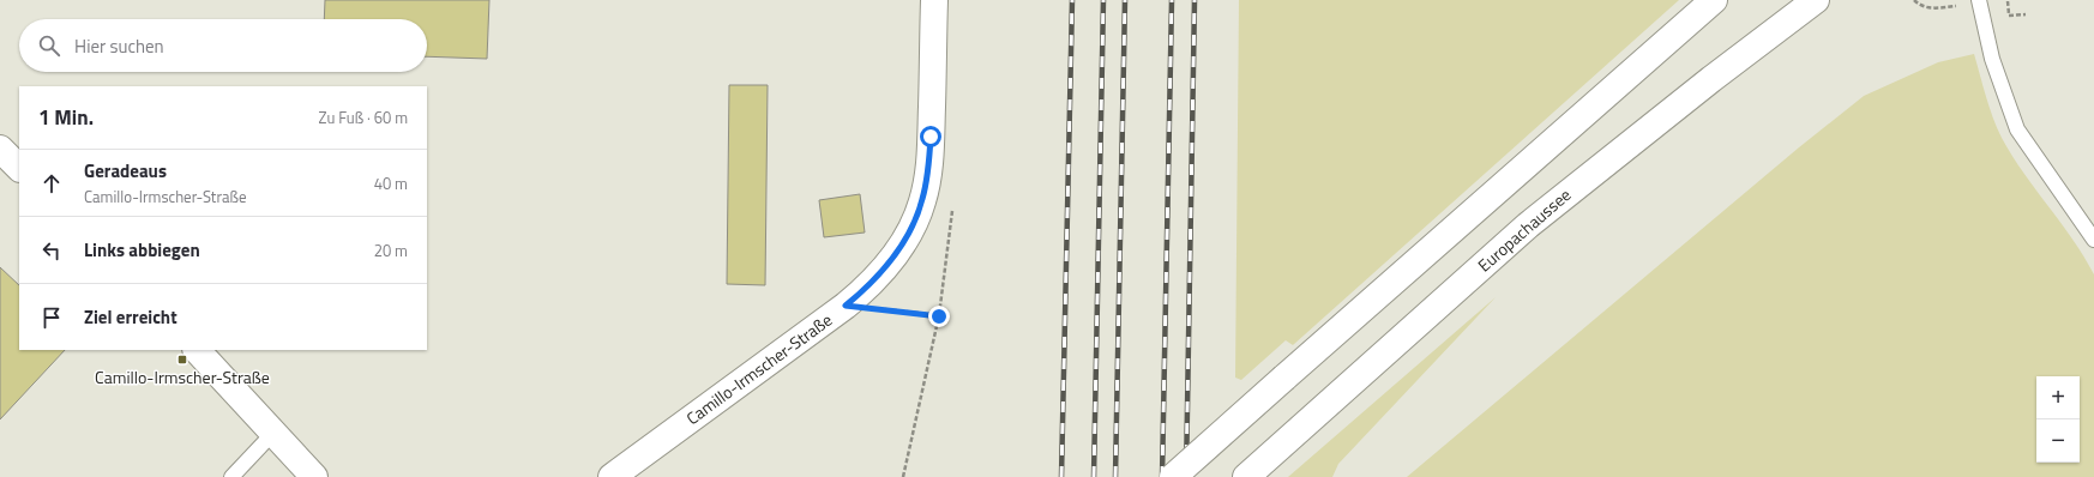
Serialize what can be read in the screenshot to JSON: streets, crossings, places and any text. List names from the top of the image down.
{
  "streets": {
    "main road": ["Europachaussee", "Camillo-Irmscher-Straße"]
  },
  "places": {
    "transit": ["Camillo-Irmscher-Straße"]
  },
  "page": {
    "search": "Hier suchen",
    "heading": ["1 Min.", "Zu Fuß · 60 m"],
    "list": [
      ["Geradeaus", "Camillo-Irmscher-Straße", "40 m"],
      ["Links abbiegen", "20 m"],
      "Ziel erreicht"
    ],
    "map_buttons": ["+", "−"]
  }
}
